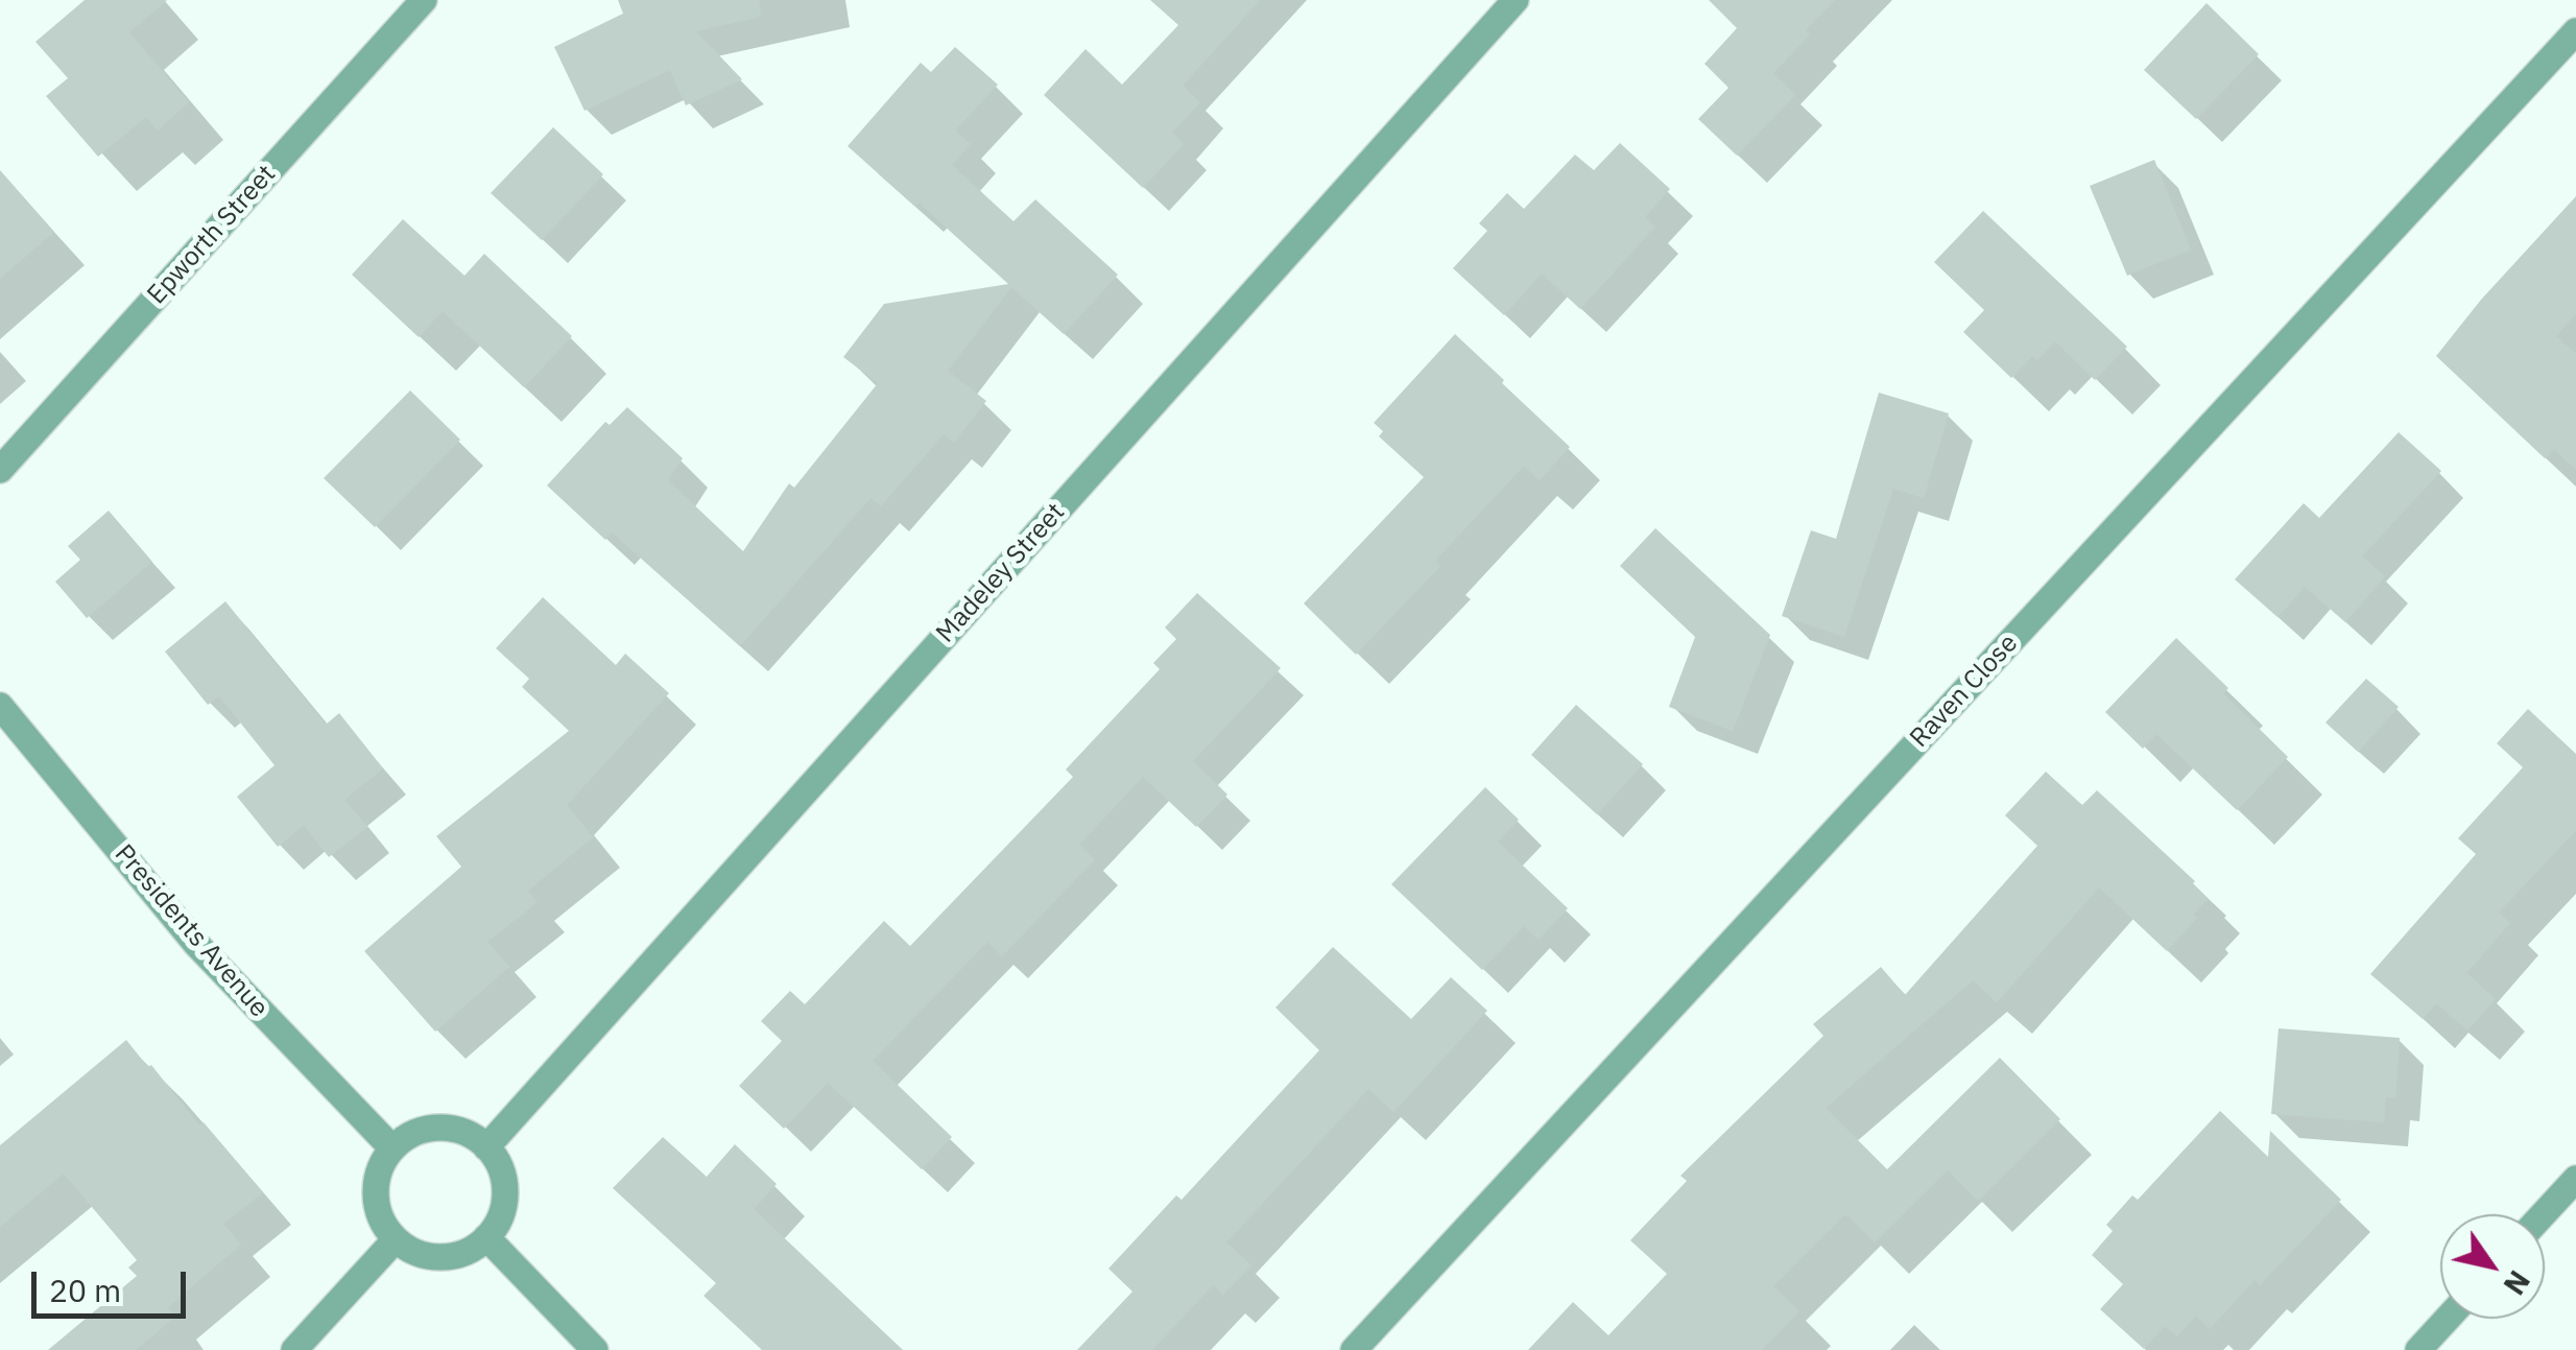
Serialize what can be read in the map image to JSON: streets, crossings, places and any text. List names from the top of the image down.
{
  "streets": {
    "street": [
      "Epworth Street",
      "Madeley Street",
      "Raven Close",
      "Presidents Avenue"
    ]
  },
  "crossings": [
    ["Madeley Street", "Presidents Avenue"]
  ],
  "scale_bar": "20 m",
  "north": "bottom right"
}
